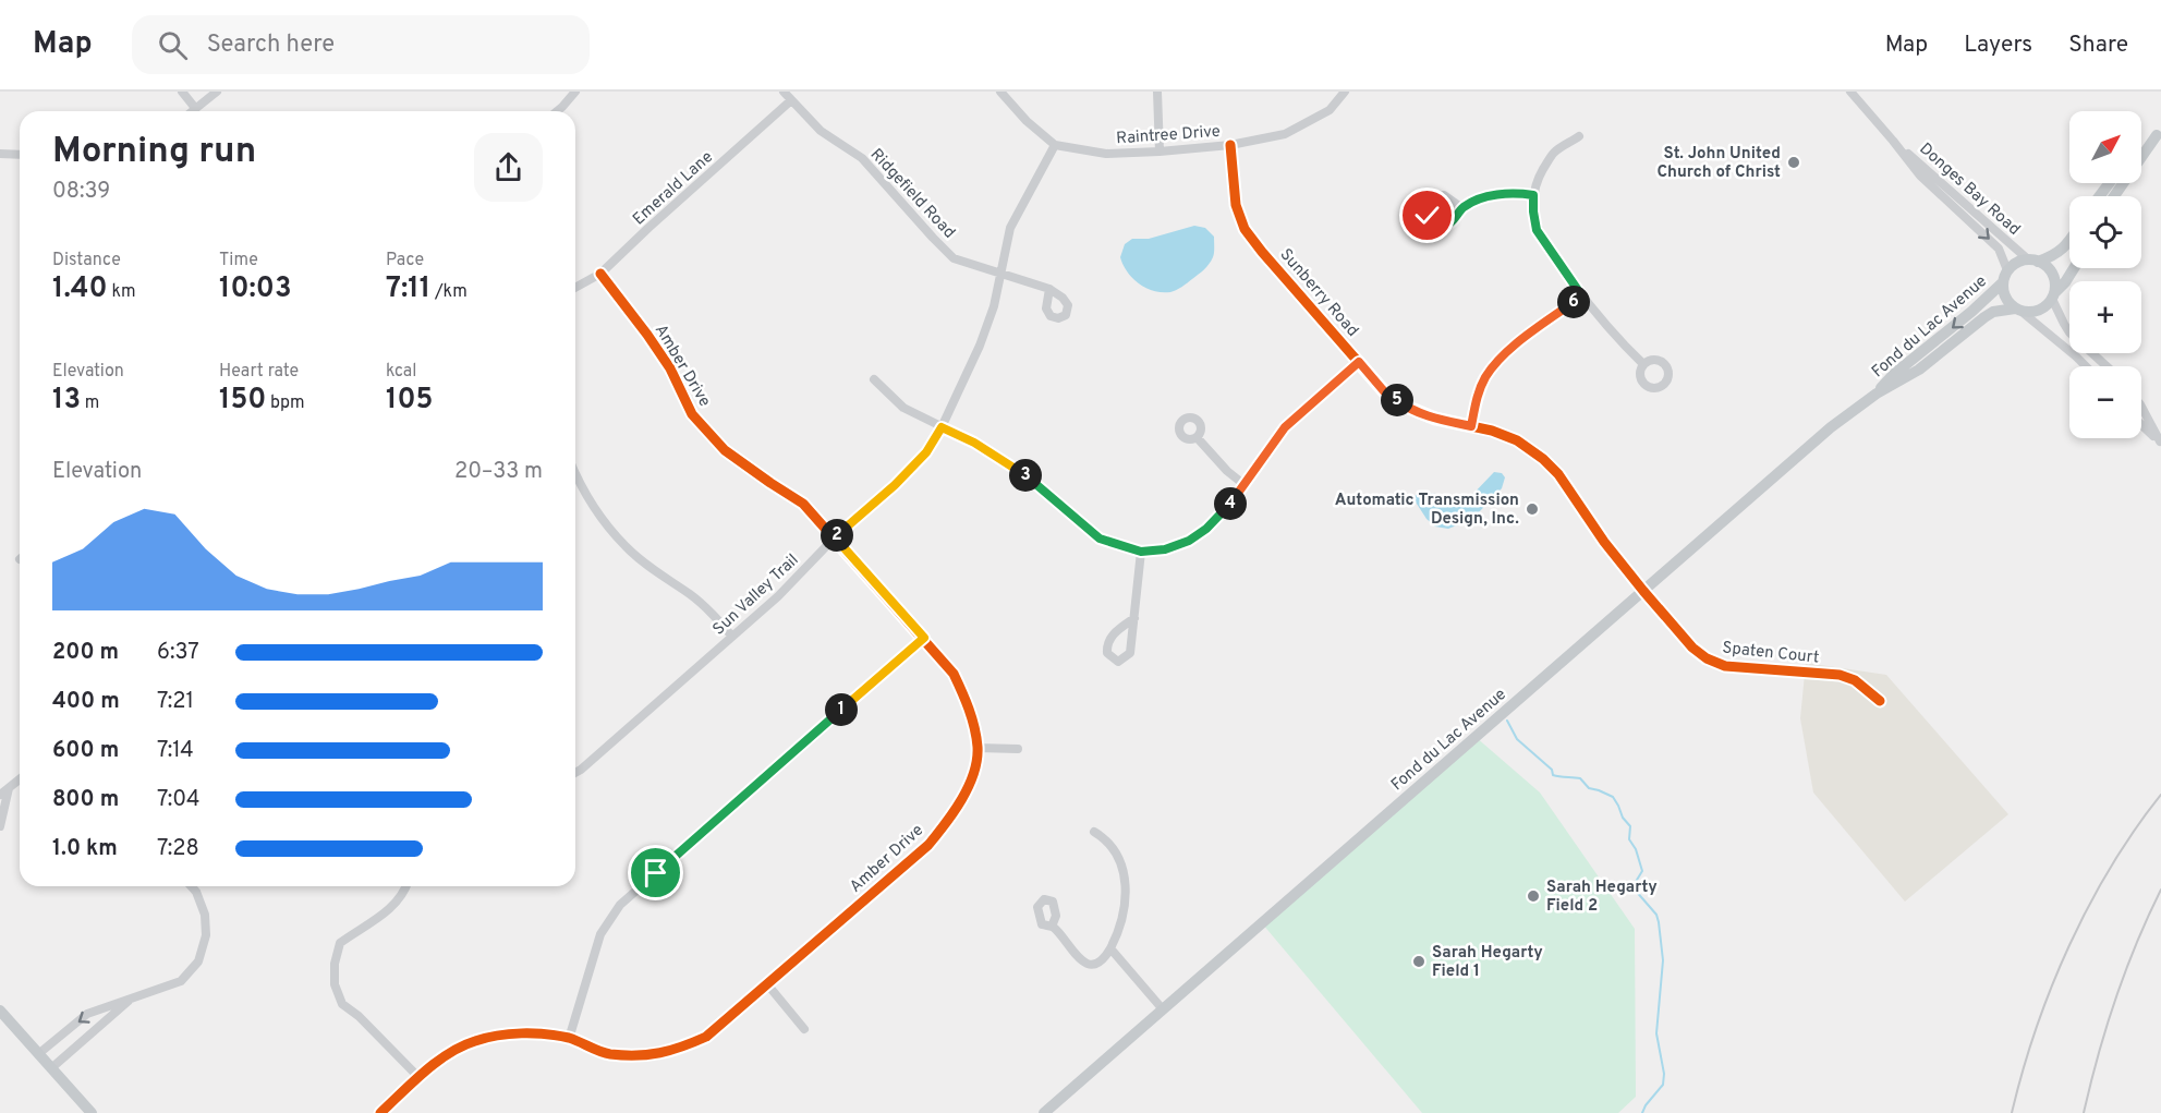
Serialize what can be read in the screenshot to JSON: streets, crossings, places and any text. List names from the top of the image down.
{
  "streets": {
    "main road": ["Fond du Lac Avenue"],
    "street": [
      "Raintree Drive",
      "Emerald Lane",
      "Donges Bay Road",
      "Ridgefield Road",
      "Sunberry Road",
      "Amber Drive",
      "Sun Valley Trail",
      "Spaten Court"
    ]
  },
  "crossings": [
    ["Raintree Drive", "Sunberry Road"],
    ["Raintree Drive", "Sun Valley Trail"],
    ["Emerald Lane", "Ridgefield Road"],
    ["Emerald Lane", "Amber Drive"],
    ["Donges Bay Road", "Fond du Lac Avenue"],
    ["Ridgefield Road", "Sun Valley Trail"],
    ["Sunberry Road", "Fond du Lac Avenue"],
    ["Sunberry Road", "Spaten Court"],
    ["Fond du Lac Avenue", "Spaten Court"],
    ["Amber Drive", "Sun Valley Trail"]
  ],
  "places": [
    "St. John United Church of Christ",
    "Automatic Transmission Design, Inc.",
    "Sarah Hegarty Field 2",
    "Sarah Hegarty Field 1"
  ],
  "north": "top right",
  "page": {
    "header": "Map",
    "search": "Search here",
    "nav": ["Map", "Layers", "Share"],
    "map_buttons": ["+", "−"],
    "heading": ["Morning run", "08:39"],
    "stats": [
      ["Distance", "1.40 km"],
      ["Time", "10:03"],
      ["Pace", "7:11 /km"],
      ["Elevation", "13 m"],
      ["Heart rate", "150 bpm"],
      ["kcal", "105"]
    ],
    "pins": [
      "6",
      "5",
      "3",
      "4",
      "2",
      "1"
    ],
    "chart": ["Elevation", "20–33 m"],
    "list": [
      {
        "name": "200 m",
        "note": "6:37"
      },
      {
        "name": "400 m",
        "note": "7:21"
      },
      {
        "name": "600 m",
        "note": "7:14"
      },
      {
        "name": "800 m",
        "note": "7:04"
      },
      {
        "name": "1.0 km",
        "note": "7:28"
      }
    ]
  }
}
